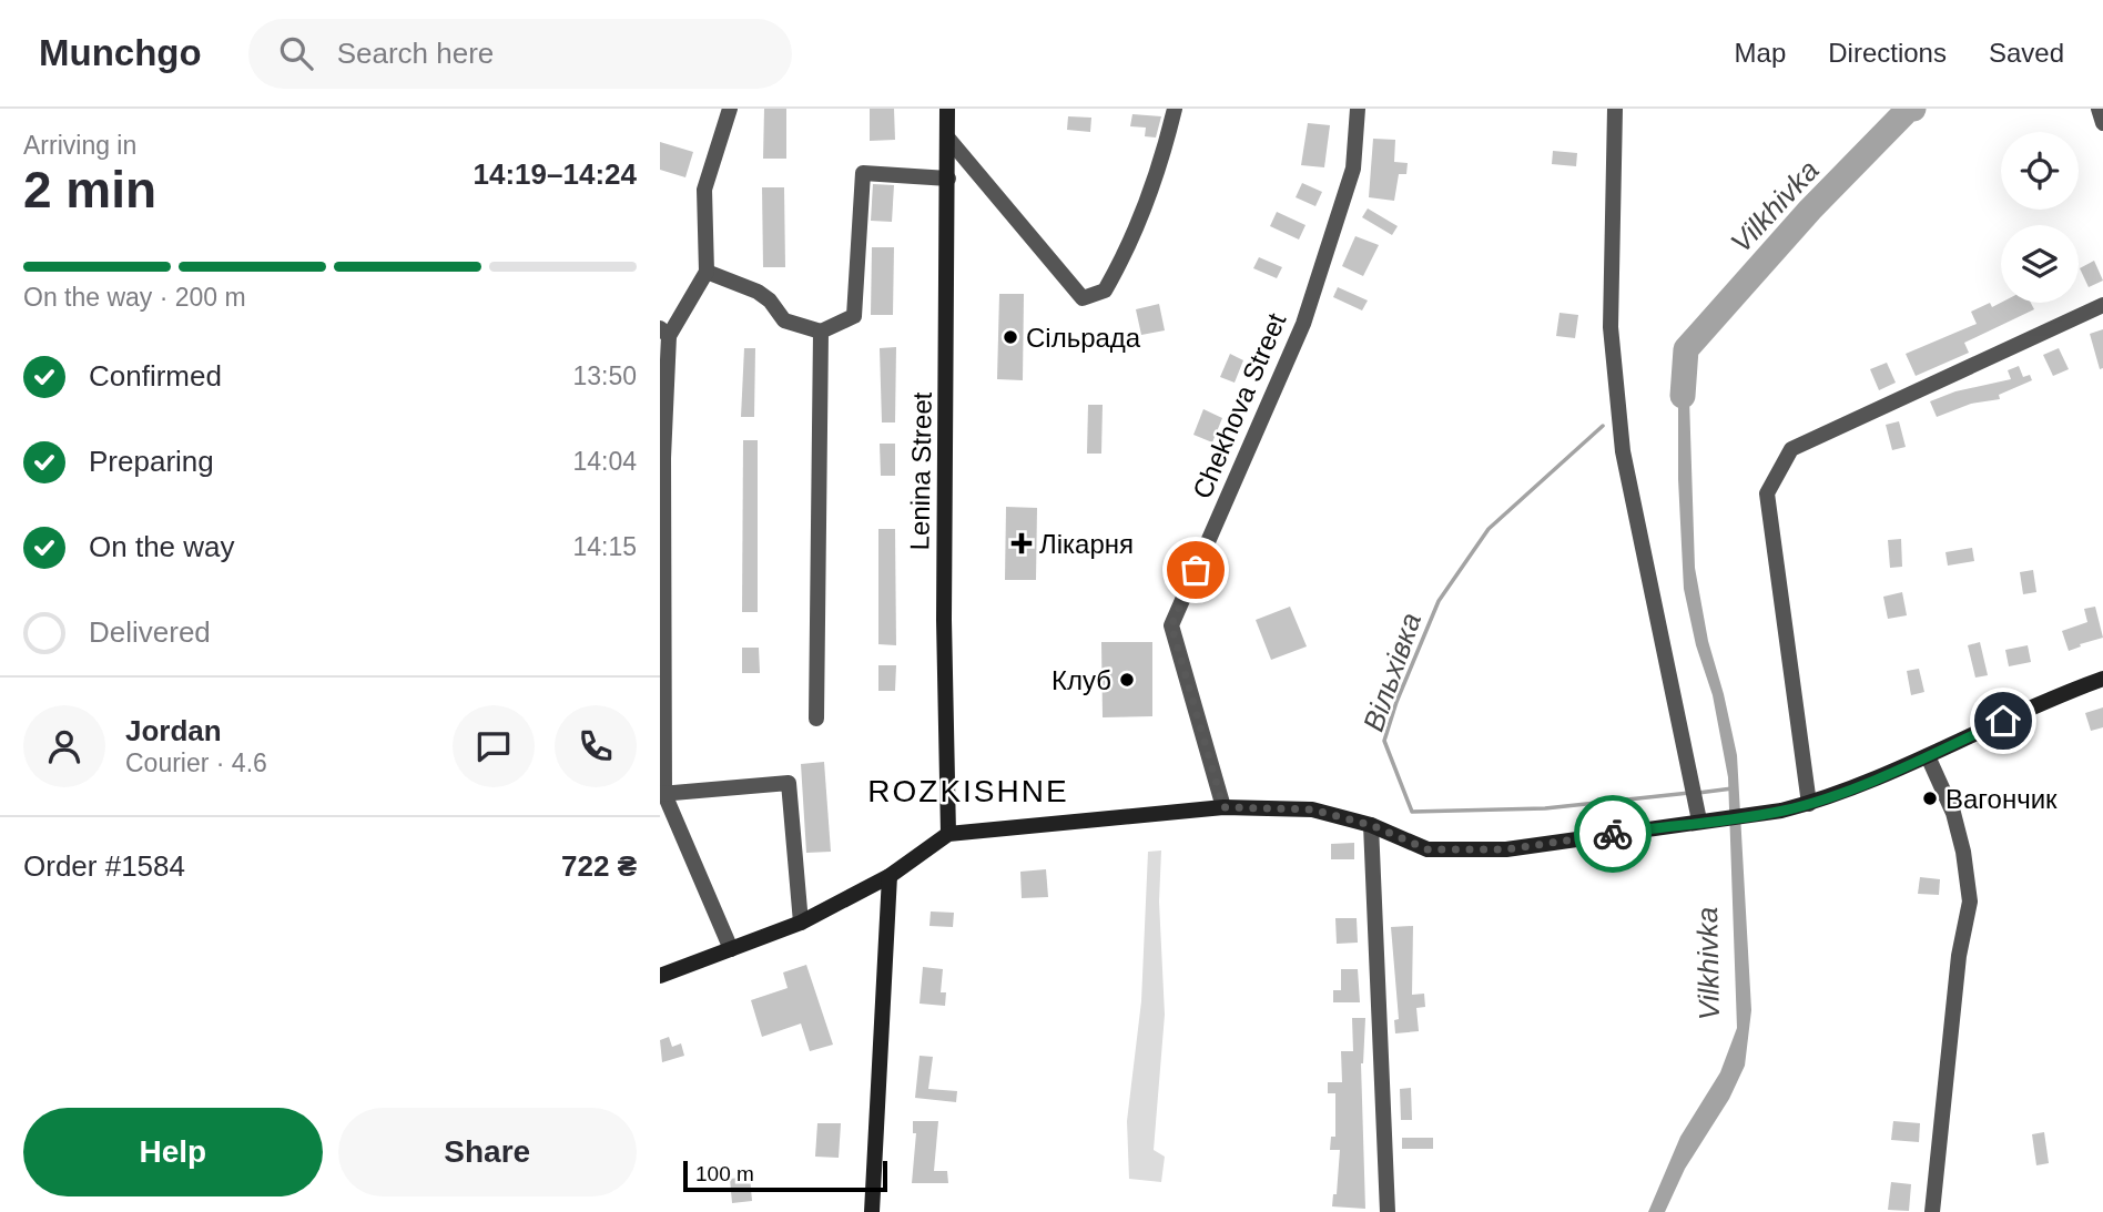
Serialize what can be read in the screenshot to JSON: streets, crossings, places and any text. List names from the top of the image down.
{
  "streets": {
    "street": ["Chekhova Street", "Lenina Street"]
  },
  "districts": ["ROZKISHNE"],
  "water": ["Vilkhivka", "Вільхівка"],
  "places": {
    "other": ["Сільрада", "Клуб", "Вагончик"],
    "health": ["Лікарня"]
  },
  "scale_bar": "100 m",
  "page": {
    "header": "Munchgo",
    "search": "Search here",
    "nav": ["Map", "Directions", "Saved"],
    "heading": ["2 min", "Arriving in", "14:19–14:24"],
    "panel": [
      "Jordan",
      "Courier · 4.6",
      "Order #1584",
      "722 ₴"
    ],
    "bar": "On the way · 200 m",
    "list": [
      ["Confirmed", "13:50"],
      ["Preparing", "14:04"],
      ["On the way", "14:15"],
      "Delivered"
    ],
    "buttons": ["Help", "Share"],
    "scale": "100 m"
  }
}
